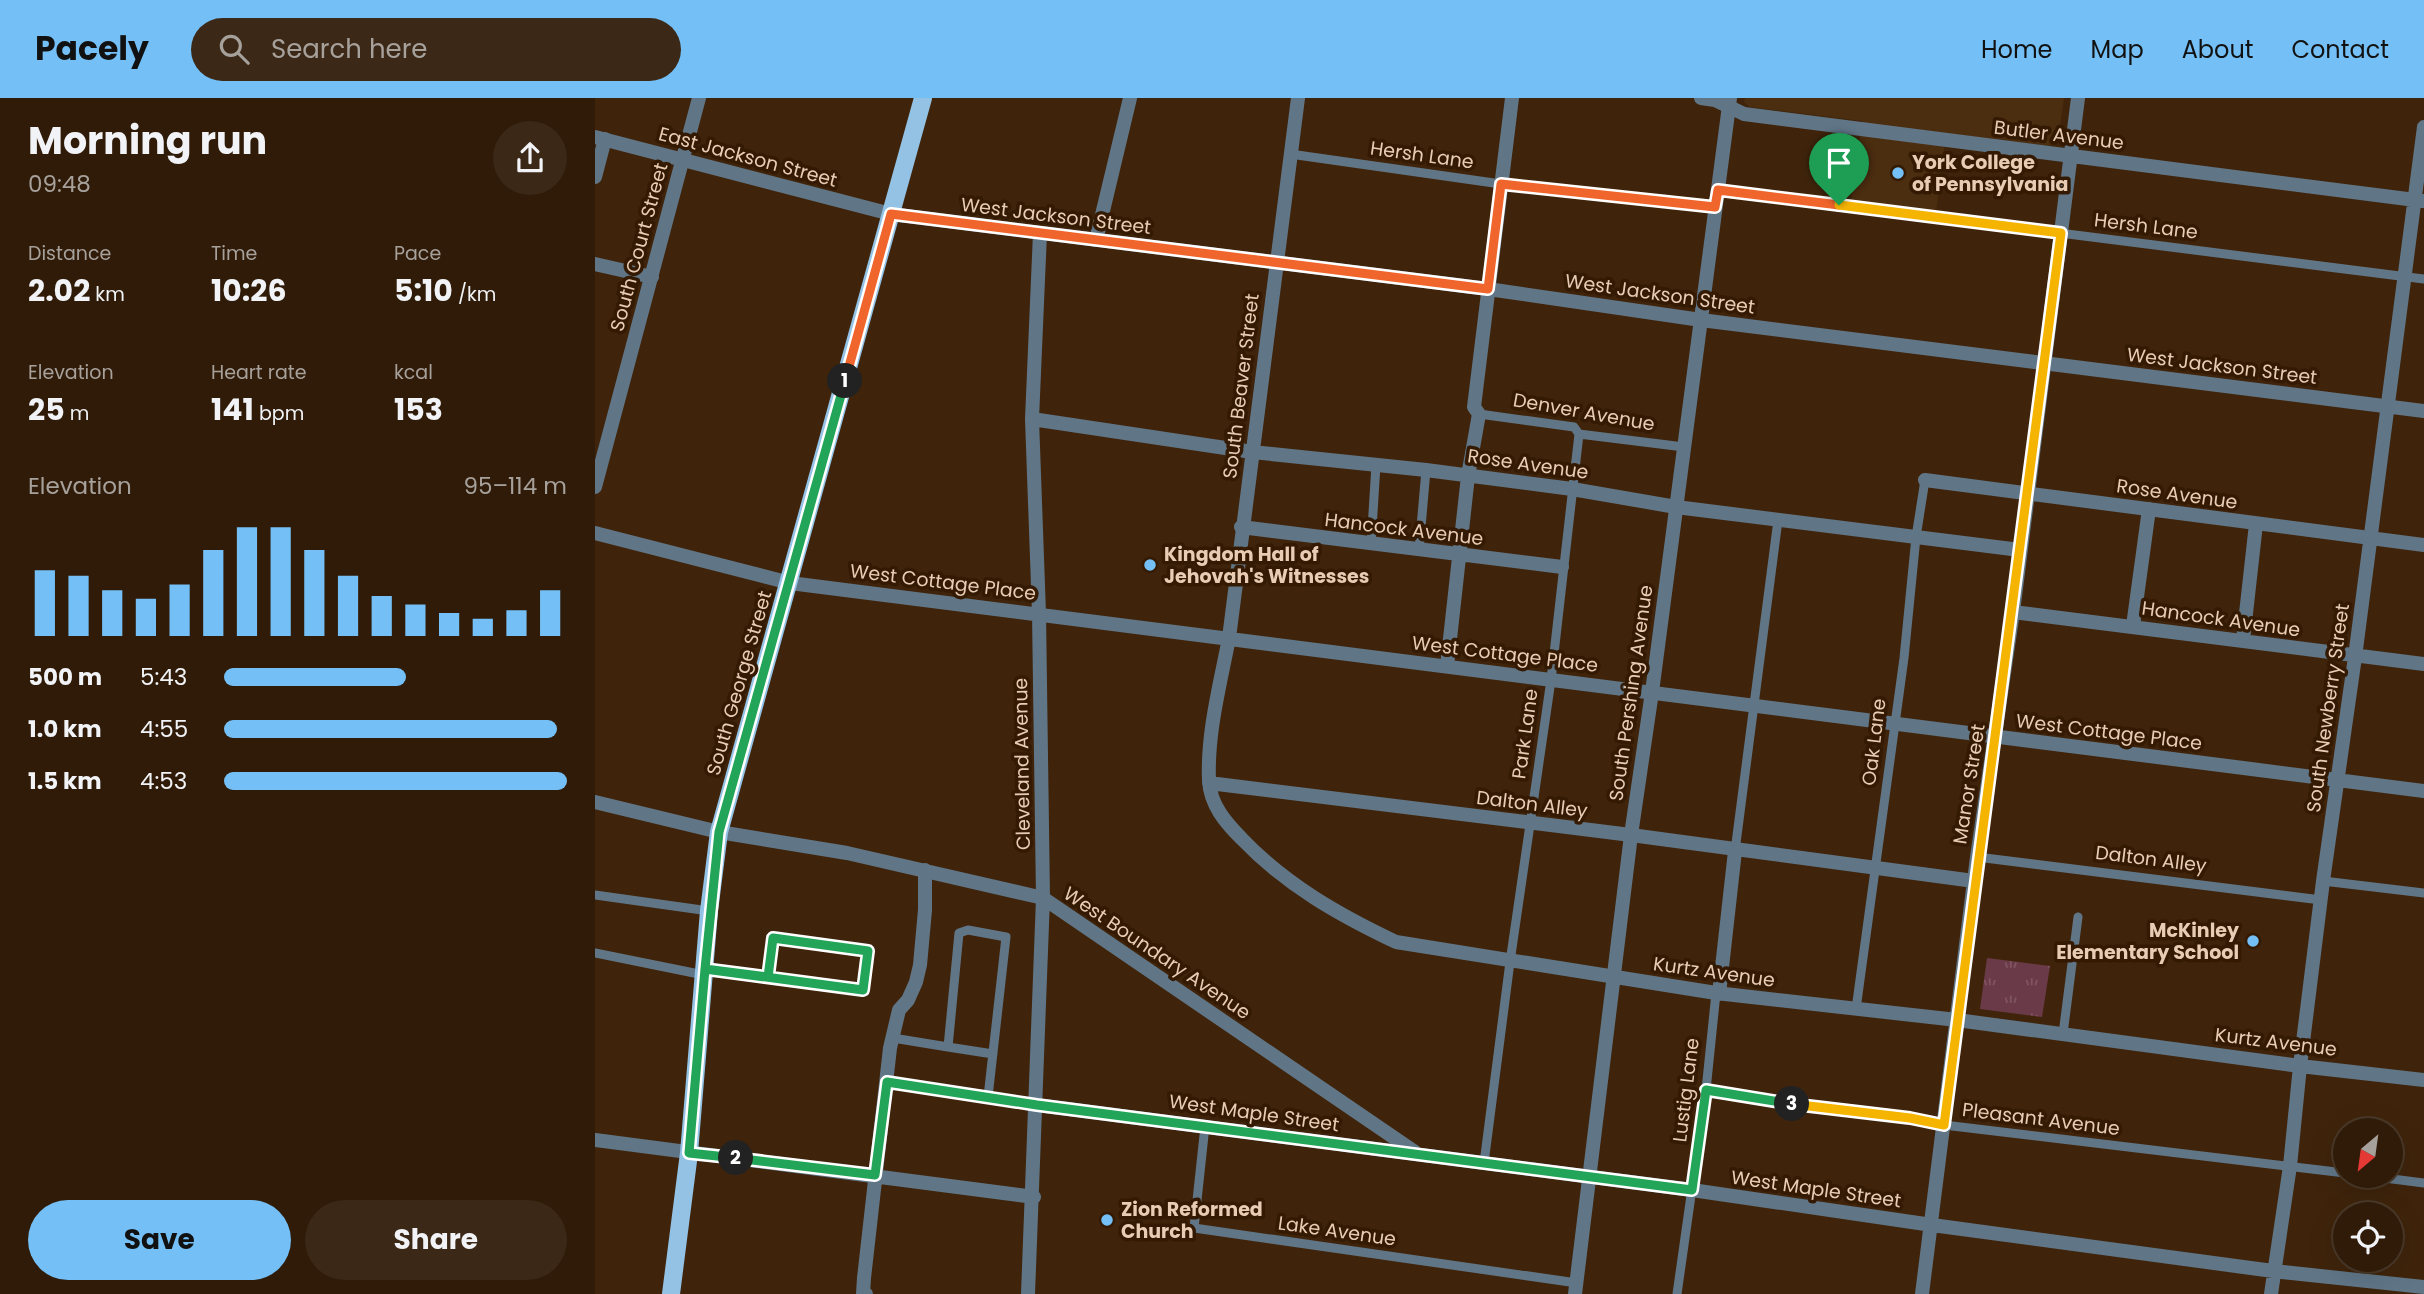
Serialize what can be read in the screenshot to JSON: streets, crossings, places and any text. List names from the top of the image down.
{
  "streets": {
    "main road": ["South George Street"],
    "street": [
      "Butler Avenue",
      "East Jackson Street",
      "West Jackson Street",
      "South Court Street",
      "South Beaver Street",
      "Rose Avenue",
      "Hancock Avenue",
      "West Cottage Place",
      "South Pershing Avenue",
      "South Newberry Street",
      "Cleveland Avenue",
      "Manor Street",
      "Dalton Alley",
      "West Boundary Avenue",
      "Kurtz Avenue",
      "Lustig Lane",
      "West Maple Street"
    ],
    "lane": [
      "Hersh Lane",
      "Denver Avenue",
      "Park Lane",
      "Oak Lane",
      "Pleasant Avenue",
      "Lake Avenue"
    ]
  },
  "crossings": [
    ["Butler Avenue", "South Pershing Avenue"],
    ["Butler Avenue", "South Newberry Street"],
    ["Butler Avenue", "Manor Street"],
    ["Hersh Lane", "South Beaver Street"],
    ["Hersh Lane", "South Pershing Avenue"],
    ["Hersh Lane", "South Newberry Street"],
    ["Hersh Lane", "Manor Street"],
    ["East Jackson Street", "West Jackson Street"],
    ["East Jackson Street", "South Court Street"],
    ["East Jackson Street", "South George Street"],
    ["West Jackson Street", "South Beaver Street"],
    ["West Jackson Street", "South George Street"],
    ["West Jackson Street", "South Pershing Avenue"],
    ["West Jackson Street", "South Newberry Street"],
    ["West Jackson Street", "Cleveland Avenue"],
    ["West Jackson Street", "Manor Street"],
    ["South Beaver Street", "Rose Avenue"],
    ["South Beaver Street", "Hancock Avenue"],
    ["South Beaver Street", "West Cottage Place"],
    ["South Beaver Street", "Kurtz Avenue"],
    ["Denver Avenue", "South Pershing Avenue"],
    ["Denver Avenue", "Park Lane"],
    ["Rose Avenue", "South Pershing Avenue"],
    ["Rose Avenue", "South Newberry Street"],
    ["Rose Avenue", "Park Lane"],
    ["Rose Avenue", "Oak Lane"],
    ["Rose Avenue", "Cleveland Avenue"],
    ["Rose Avenue", "Manor Street"],
    ["Hancock Avenue", "South Newberry Street"],
    ["Hancock Avenue", "Park Lane"],
    ["Hancock Avenue", "Manor Street"],
    ["West Cottage Place", "South George Street"],
    ["West Cottage Place", "South Pershing Avenue"],
    ["West Cottage Place", "South Newberry Street"],
    ["West Cottage Place", "Park Lane"],
    ["West Cottage Place", "Oak Lane"],
    ["West Cottage Place", "Cleveland Avenue"],
    ["West Cottage Place", "Manor Street"],
    ["West Cottage Place", "Kurtz Avenue"],
    ["South George Street", "West Boundary Avenue"],
    ["South Pershing Avenue", "Dalton Alley"],
    ["South Pershing Avenue", "Kurtz Avenue"],
    ["South Pershing Avenue", "West Maple Street"],
    ["South Pershing Avenue", "Lake Avenue"],
    ["South Newberry Street", "Dalton Alley"],
    ["South Newberry Street", "Kurtz Avenue"],
    ["South Newberry Street", "West Maple Street"],
    ["South Newberry Street", "Pleasant Avenue"],
    ["Park Lane", "Dalton Alley"],
    ["Park Lane", "Kurtz Avenue"],
    ["Park Lane", "West Maple Street"],
    ["Oak Lane", "Dalton Alley"],
    ["Oak Lane", "Kurtz Avenue"],
    ["Cleveland Avenue", "West Boundary Avenue"],
    ["Cleveland Avenue", "West Maple Street"],
    ["Manor Street", "Dalton Alley"],
    ["Manor Street", "Kurtz Avenue"],
    ["Manor Street", "West Maple Street"],
    ["Manor Street", "Pleasant Avenue"],
    ["Dalton Alley", "Kurtz Avenue"],
    ["Dalton Alley", "Lustig Lane"],
    ["West Boundary Avenue", "West Maple Street"],
    ["Kurtz Avenue", "Lustig Lane"],
    ["Lustig Lane", "West Maple Street"],
    ["Lustig Lane", "Pleasant Avenue"],
    ["West Maple Street", "Lake Avenue"]
  ],
  "places": [
    "York College of Pennsylvania",
    "Kingdom Hall of Jehovah's Witnesses",
    "McKinley Elementary School",
    "Zion Reformed Church"
  ],
  "north": "bottom left",
  "page": {
    "header": "Pacely",
    "search": "Search here",
    "nav": [
      "Home",
      "Map",
      "About",
      "Contact"
    ],
    "heading": ["Morning run", "09:48"],
    "stats": [
      ["Distance", "2.02 km"],
      ["Time", "10:26"],
      ["Pace", "5:10 /km"],
      ["Elevation", "25 m"],
      ["Heart rate", "141 bpm"],
      ["kcal", "153"]
    ],
    "pins": ["1", "3", "2"],
    "chart": ["Elevation", "95–114 m"],
    "list": [
      {
        "name": "500 m",
        "note": "5:43"
      },
      {
        "name": "1.0 km",
        "note": "4:55"
      },
      {
        "name": "1.5 km",
        "note": "4:53"
      }
    ],
    "buttons": ["Save", "Share"]
  }
}
